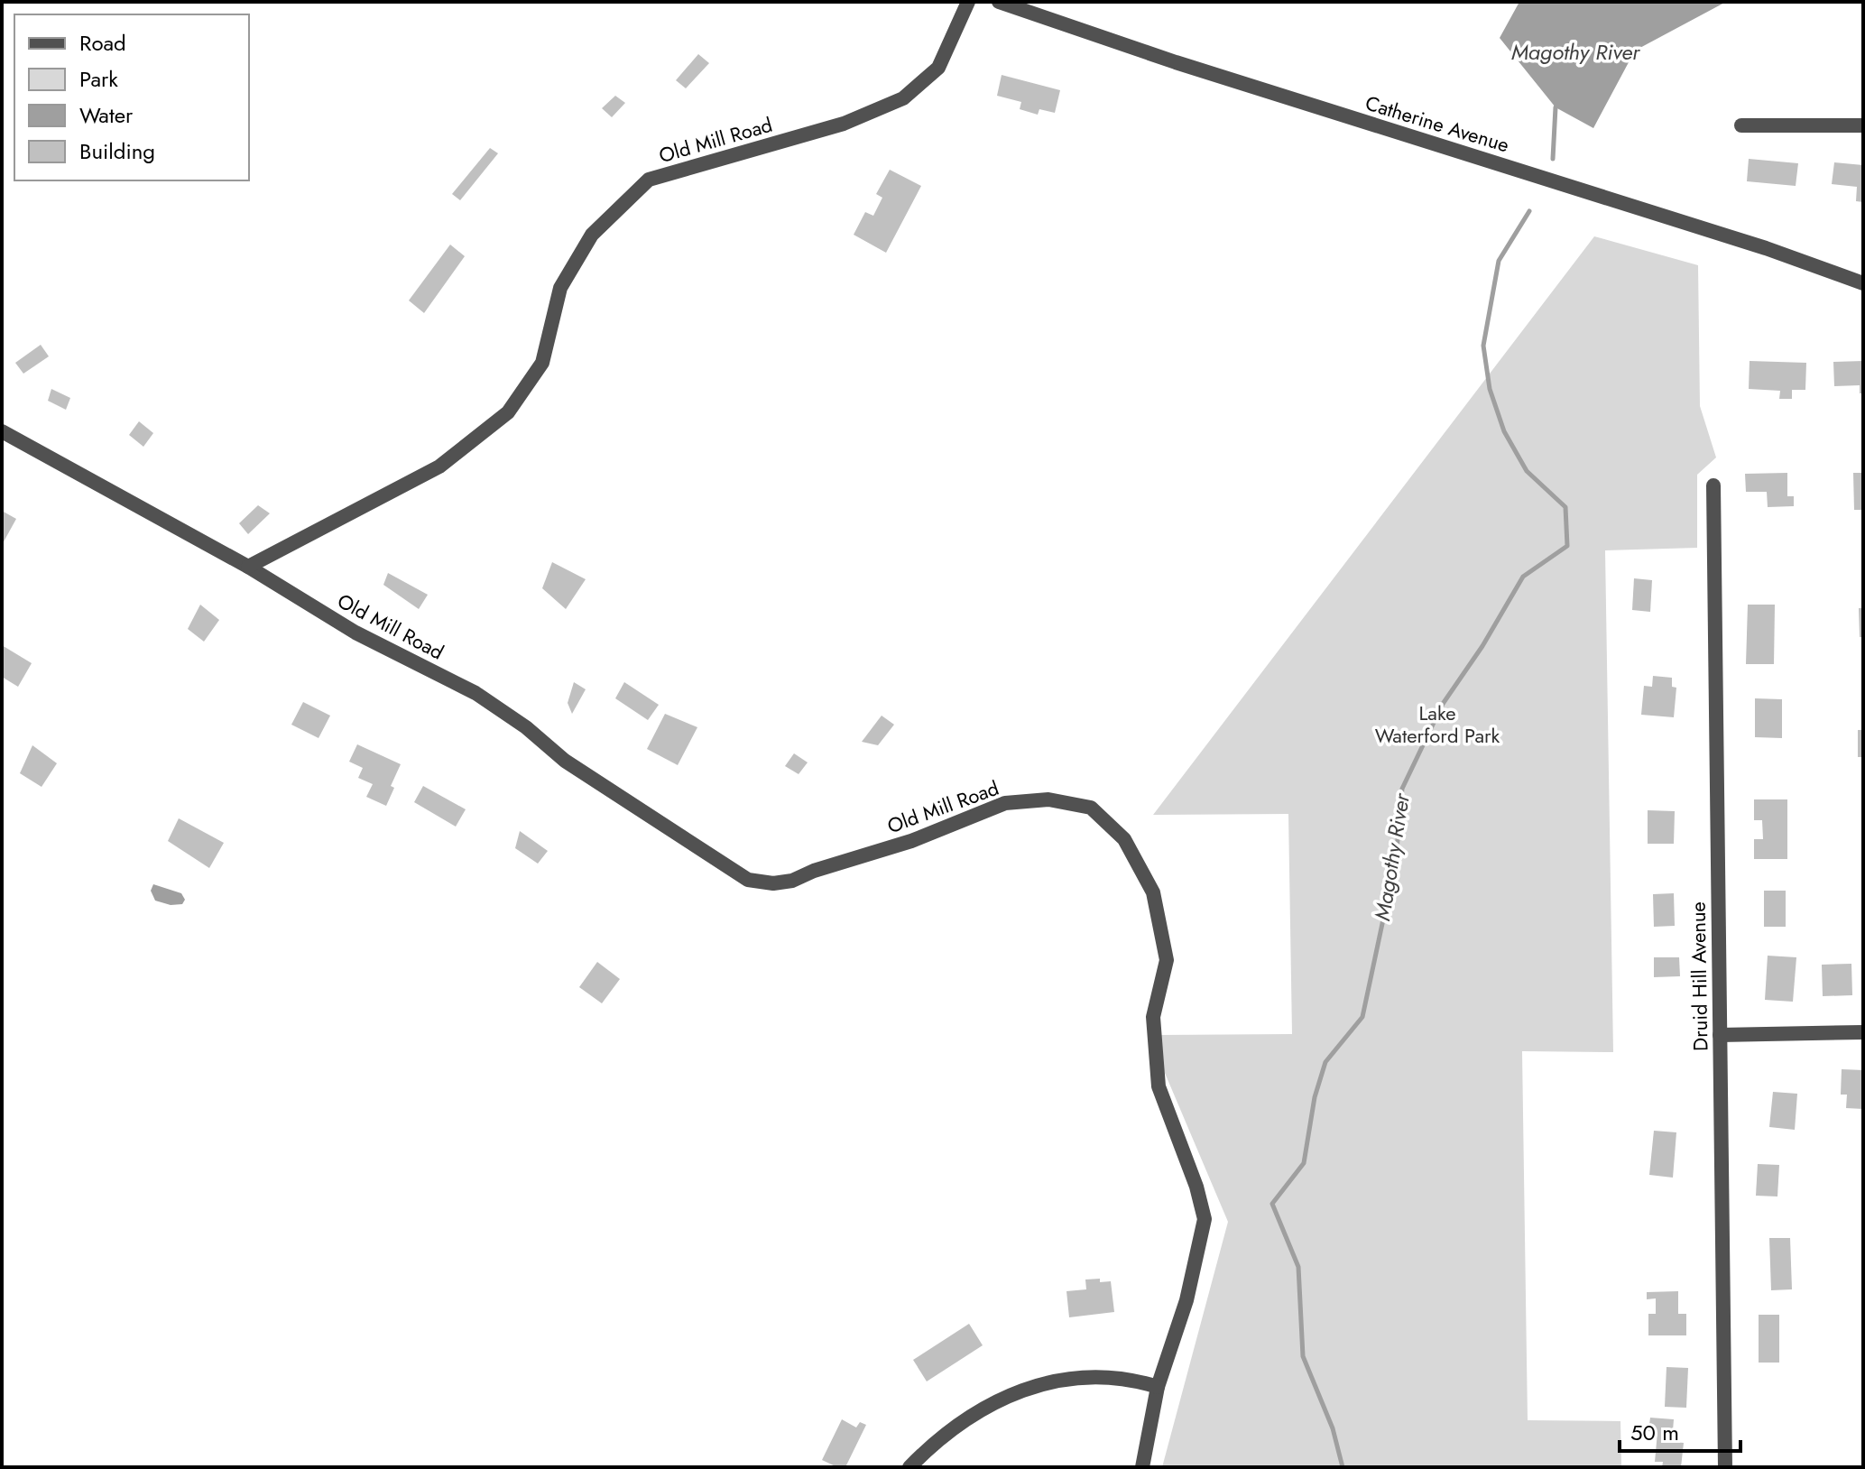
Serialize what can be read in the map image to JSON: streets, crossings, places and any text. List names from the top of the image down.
{
  "streets": {
    "street": ["Catherine Avenue", "Old Mill Road", "Druid Hill Avenue"]
  },
  "water": ["Magothy River"],
  "parks": ["Lake Waterford Park"],
  "legend": [
    "Road",
    "Park",
    "Water",
    "Building"
  ],
  "scale_bar": "50 m"
}
